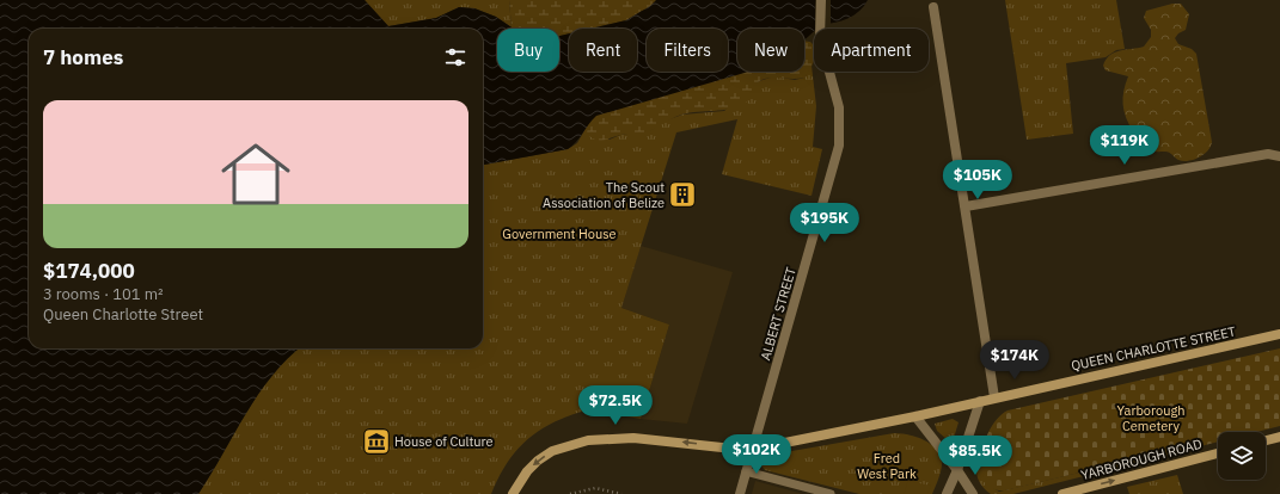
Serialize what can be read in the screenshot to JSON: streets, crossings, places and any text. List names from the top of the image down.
{
  "streets": {
    "main road": ["QUEEN CHARLOTTE STREET", "YARBOROUGH ROAD"],
    "street": ["ALBERT STREET"]
  },
  "crossings": [
    ["ALBERT STREET", "QUEEN CHARLOTTE STREET"]
  ],
  "one_way": ["YARBOROUGH ROAD"],
  "parks": ["Government House", "Yarborough Cemetery", "Fred West Park"],
  "places": {
    "building": ["The Scout Association of Belize"],
    "museum": ["House of Culture"]
  },
  "page": {
    "chip": [
      "Buy",
      "Rent",
      "Filters",
      "New",
      "Apartment"
    ],
    "heading": "7 homes",
    "list": [
      {
        "name": "$174,000",
        "note": "3 rooms · 101 m² · Queen Charlotte Street"
      }
    ],
    "price": [
      "$119K",
      "$105K",
      "$195K",
      "$174K",
      "$72.5K",
      "$102K",
      "$85.5K"
    ]
  }
}
